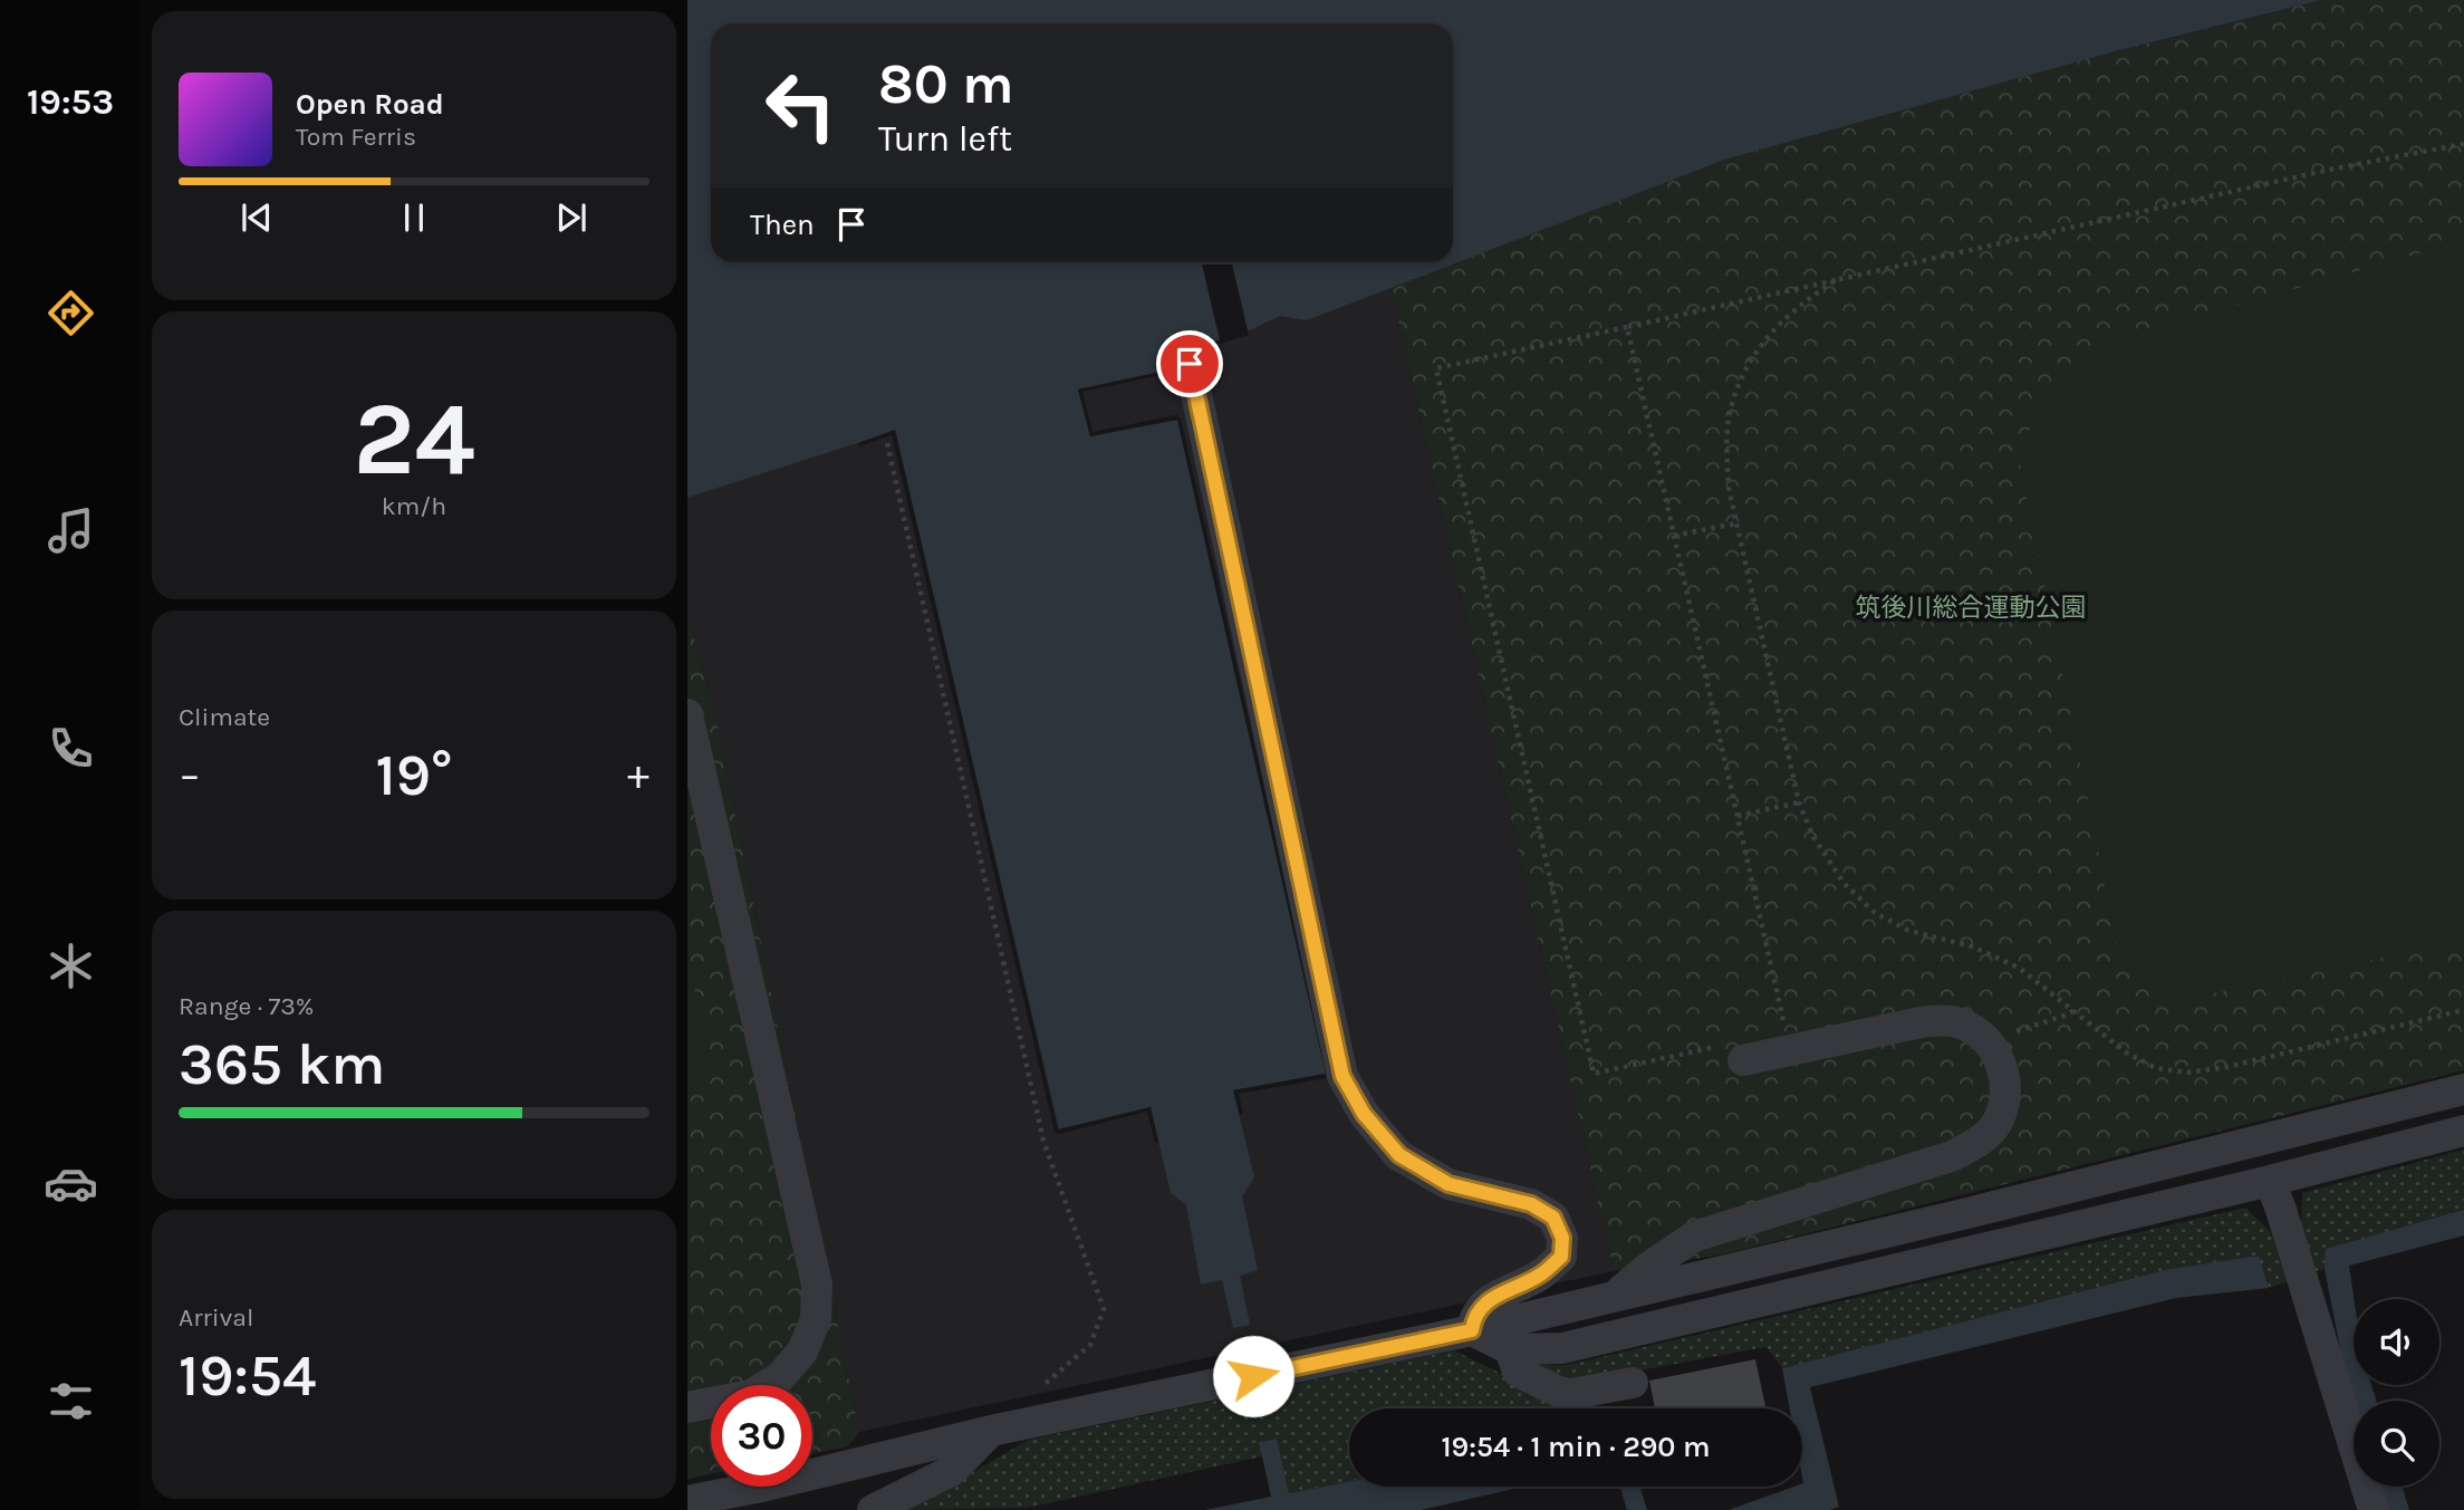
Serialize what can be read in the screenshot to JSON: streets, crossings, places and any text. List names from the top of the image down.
{
  "parks": ["筑後川総合運動公園"],
  "page": {
    "tabs": "19:53",
    "turn": ["80 m", "Turn left"],
    "song": ["Open Road", "Tom Ferris"],
    "then": "Then",
    "tile": [
      ["24", "km/h"],
      "Climate",
      ["Range · 73%", "365 km"],
      ["Arrival", "19:54"]
    ],
    "heat": ["−", "19°", "+"],
    "limit": "30",
    "trip": "19:54 · 1 min · 290 m"
  }
}
